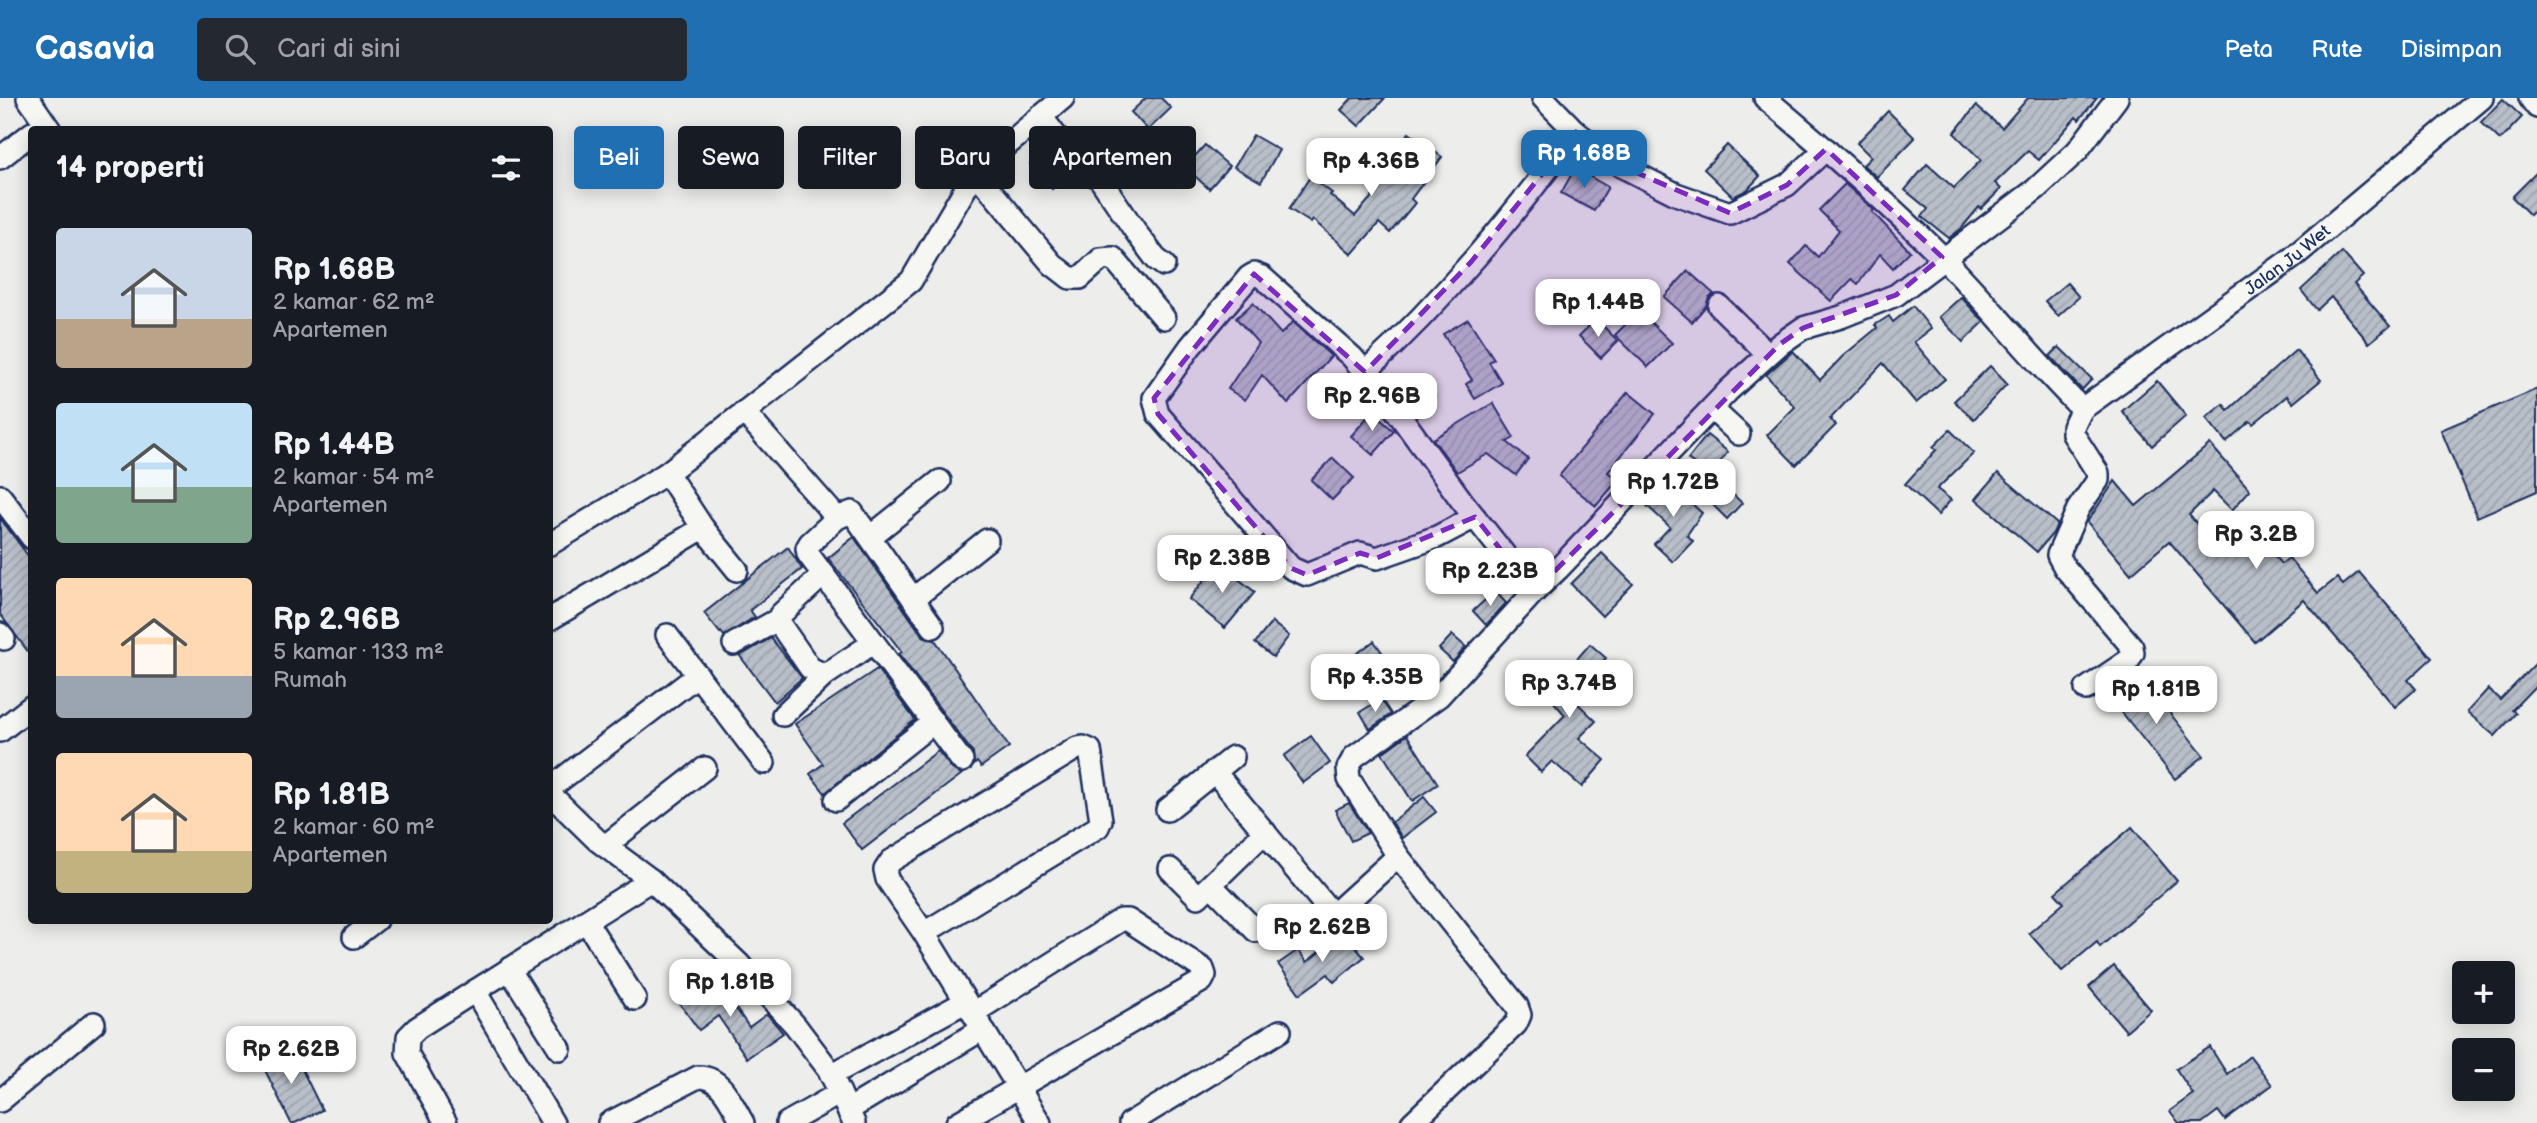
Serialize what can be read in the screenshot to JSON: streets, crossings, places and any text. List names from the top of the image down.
{
  "streets": {
    "street": ["Jalan Ju Wet"]
  },
  "page": {
    "header": "Casavia",
    "search": "Cari di sini",
    "nav": ["Peta", "Rute", "Disimpan"],
    "chip": [
      "Beli",
      "Sewa",
      "Filter",
      "Baru",
      "Apartemen"
    ],
    "heading": "14 properti",
    "price": [
      "Rp 1.68B",
      "Rp 4.36B",
      "Rp 1.44B",
      "Rp 2.96B",
      "Rp 1.72B",
      "Rp 3.2B",
      "Rp 2.38B",
      "Rp 2.23B",
      "Rp 4.35B",
      "Rp 3.74B",
      "Rp 1.81B",
      "Rp 2.62B",
      "Rp 1.81B",
      "Rp 2.62B"
    ],
    "list": [
      {
        "name": "Rp 1.68B",
        "note": "2 kamar · 62 m² · Apartemen"
      },
      {
        "name": "Rp 1.44B",
        "note": "2 kamar · 54 m² · Apartemen"
      },
      {
        "name": "Rp 2.96B",
        "note": "5 kamar · 133 m² · Rumah"
      },
      {
        "name": "Rp 1.81B",
        "note": "2 kamar · 60 m² · Apartemen"
      }
    ],
    "map_buttons": ["+", "−"]
  }
}
